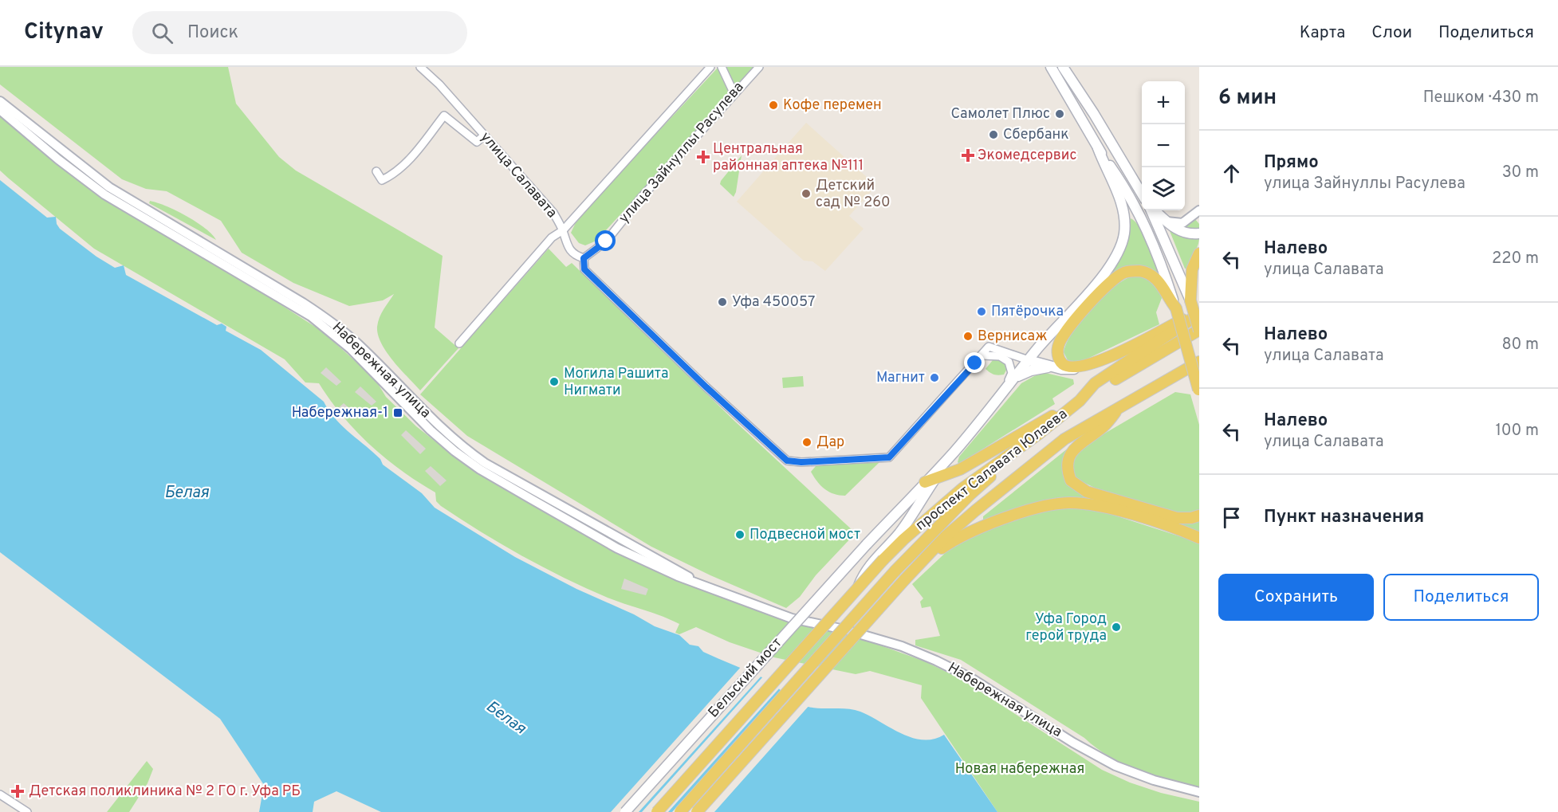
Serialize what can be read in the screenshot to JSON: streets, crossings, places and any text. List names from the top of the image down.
{
  "streets": {
    "main road": ["проспект Салавата Юлаева", "Бельский мост"],
    "street": ["улица Зайнуллы Расулева", "улица Салавата", "Набережная улица"]
  },
  "crossings": [
    ["улица Зайнуллы Расулева", "улица Салавата"],
    ["проспект Салавата Юлаева", "Бельский мост"]
  ],
  "water": ["Белая"],
  "parks": ["Новая набережная"],
  "places": {
    "other": [
      "Кофе перемен",
      "Самолет Плюс",
      "Сбербанк",
      "Детский сад № 260",
      "Уфа 450057",
      "Пятёрочка",
      "Вернисаж",
      "Магнит",
      "Могила Рашита Нигмати",
      "Дар",
      "Подвесной мост",
      "Уфа Город герой труда"
    ],
    "health": ["Экомедсервис", "Центральная районная аптека №111", "Детская поликлиника № 2 ГО г. Уфа РБ"],
    "transit": ["Набережная-1"]
  },
  "page": {
    "header": "Citynav",
    "search": "Поиск",
    "nav": ["Карта", "Слои", "Поделиться"],
    "heading": ["6 мин", "Пешком · 430 m"],
    "map_buttons": ["+", "−"],
    "list": [
      ["Прямо", "улица Зайнуллы Расулева", "30 m"],
      ["Налево", "улица Салавата", "220 m"],
      ["Налево", "улица Салавата", "80 m"],
      ["Налево", "улица Салавата", "100 m"],
      "Пункт назначения"
    ],
    "buttons": ["Сохранить", "Поделиться"]
  }
}
